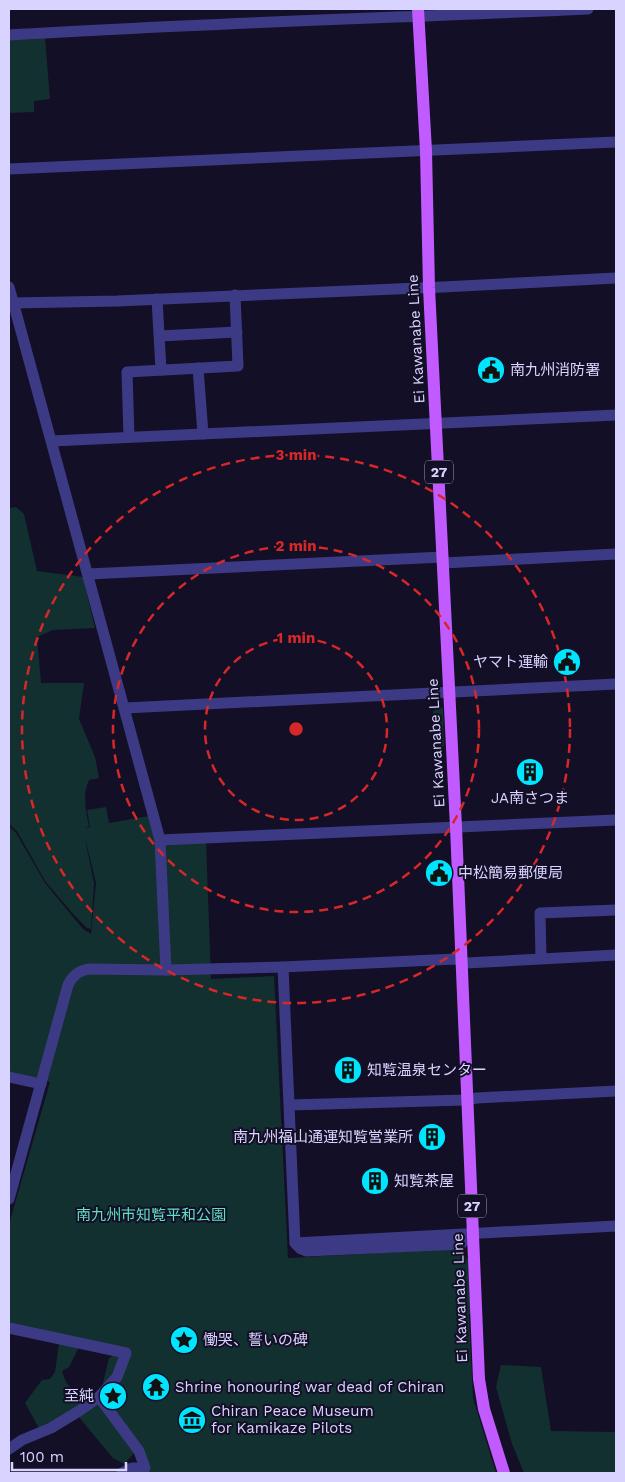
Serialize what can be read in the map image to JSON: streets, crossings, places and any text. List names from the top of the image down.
{
  "streets": {
    "main road": ["Ei Kawanabe Line", "27"]
  },
  "parks": ["南九州市知覧平和公園"],
  "places": {
    "public building": ["南九州消防署", "ヤマト運輸", "中松簡易郵便局"],
    "building": [
      "JA南さつま",
      "知覧温泉センター",
      "南九州福山通運知覧営業所",
      "知覧茶屋"
    ],
    "place": ["慟哭、誓いの碑", "至純"],
    "temple": ["Shrine honouring war dead of Chiran"],
    "museum": ["Chiran Peace Museum for Kamikaze Pilots"]
  },
  "scale_bar": "100 m",
  "rings": ["3 min", "2 min", "1 min"]
}
